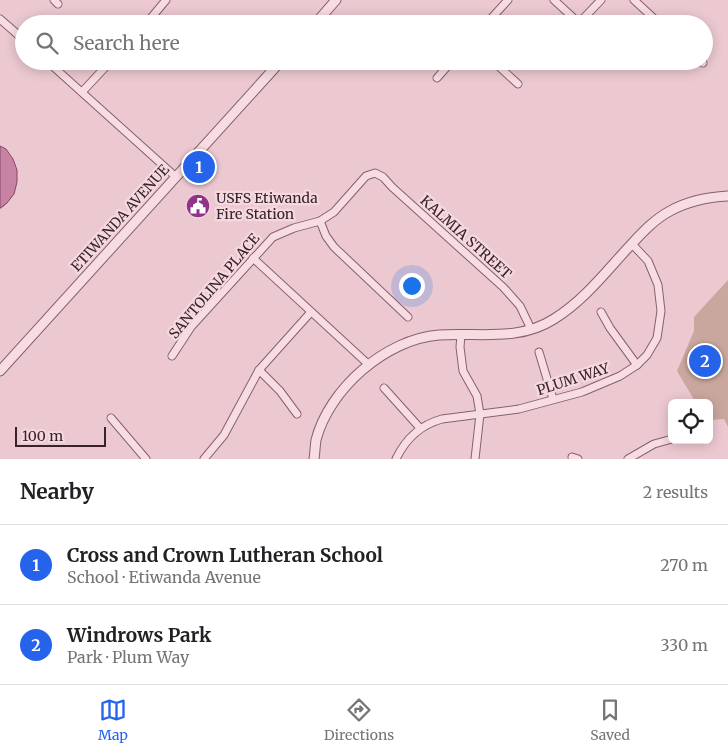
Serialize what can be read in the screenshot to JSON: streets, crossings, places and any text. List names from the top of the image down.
{
  "streets": {
    "street": [
      "ETIWANDA AVENUE",
      "KALMIA STREET",
      "SANTOLINA PLACE",
      "PLUM WAY"
    ]
  },
  "crossings": [
    ["KALMIA STREET", "SANTOLINA PLACE"]
  ],
  "places": {
    "public building": ["USFS Etiwanda Fire Station"]
  },
  "scale_bar": "100 m",
  "page": {
    "search": "Search here",
    "pins": ["1", "2"],
    "scale": "100 m",
    "heading": ["Nearby", "2 results"],
    "list": [
      {
        "mark": "1",
        "name": "Cross and Crown Lutheran School",
        "note": "School · Etiwanda Avenue",
        "value": "270 m"
      },
      {
        "mark": "2",
        "name": "Windrows Park",
        "note": "Park · Plum Way",
        "value": "330 m"
      }
    ],
    "nav": ["Map", "Directions", "Saved"]
  }
}
